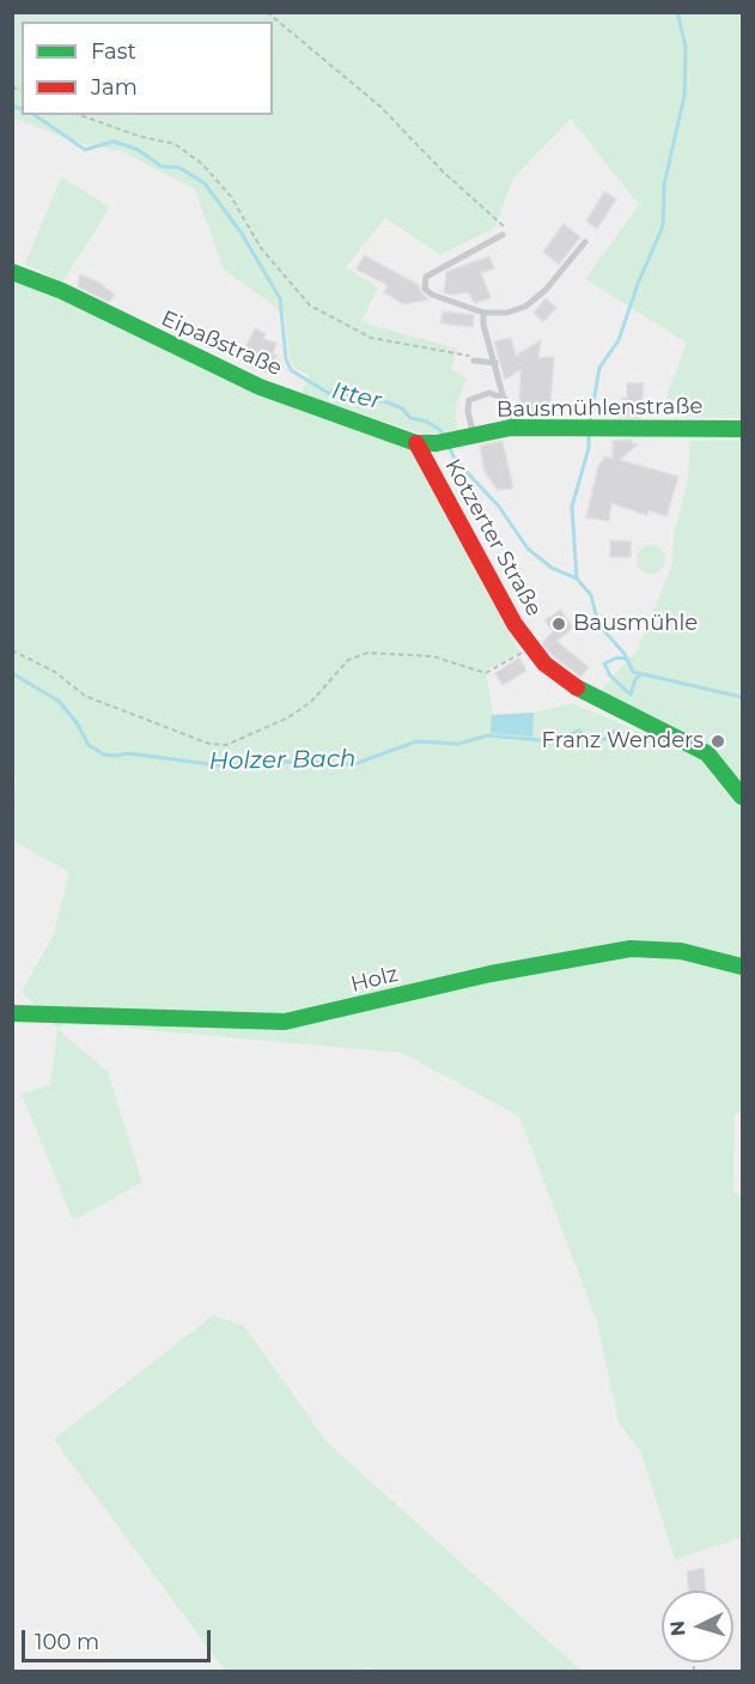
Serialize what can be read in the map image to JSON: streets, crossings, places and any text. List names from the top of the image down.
{
  "streets": {
    "street": [
      "Eipaßstraße",
      "Bausmühlenstraße",
      "Kotzerter Straße",
      "Holz"
    ]
  },
  "crossings": [
    ["Eipaßstraße", "Bausmühlenstraße"],
    ["Eipaßstraße", "Kotzerter Straße"],
    ["Bausmühlenstraße", "Kotzerter Straße"]
  ],
  "water": ["Itter", "Holzer Bach"],
  "places": ["Bausmühle", "Franz Wenders"],
  "legend": ["Fast", "Jam"],
  "scale_bar": "100 m",
  "north": "left"
}
